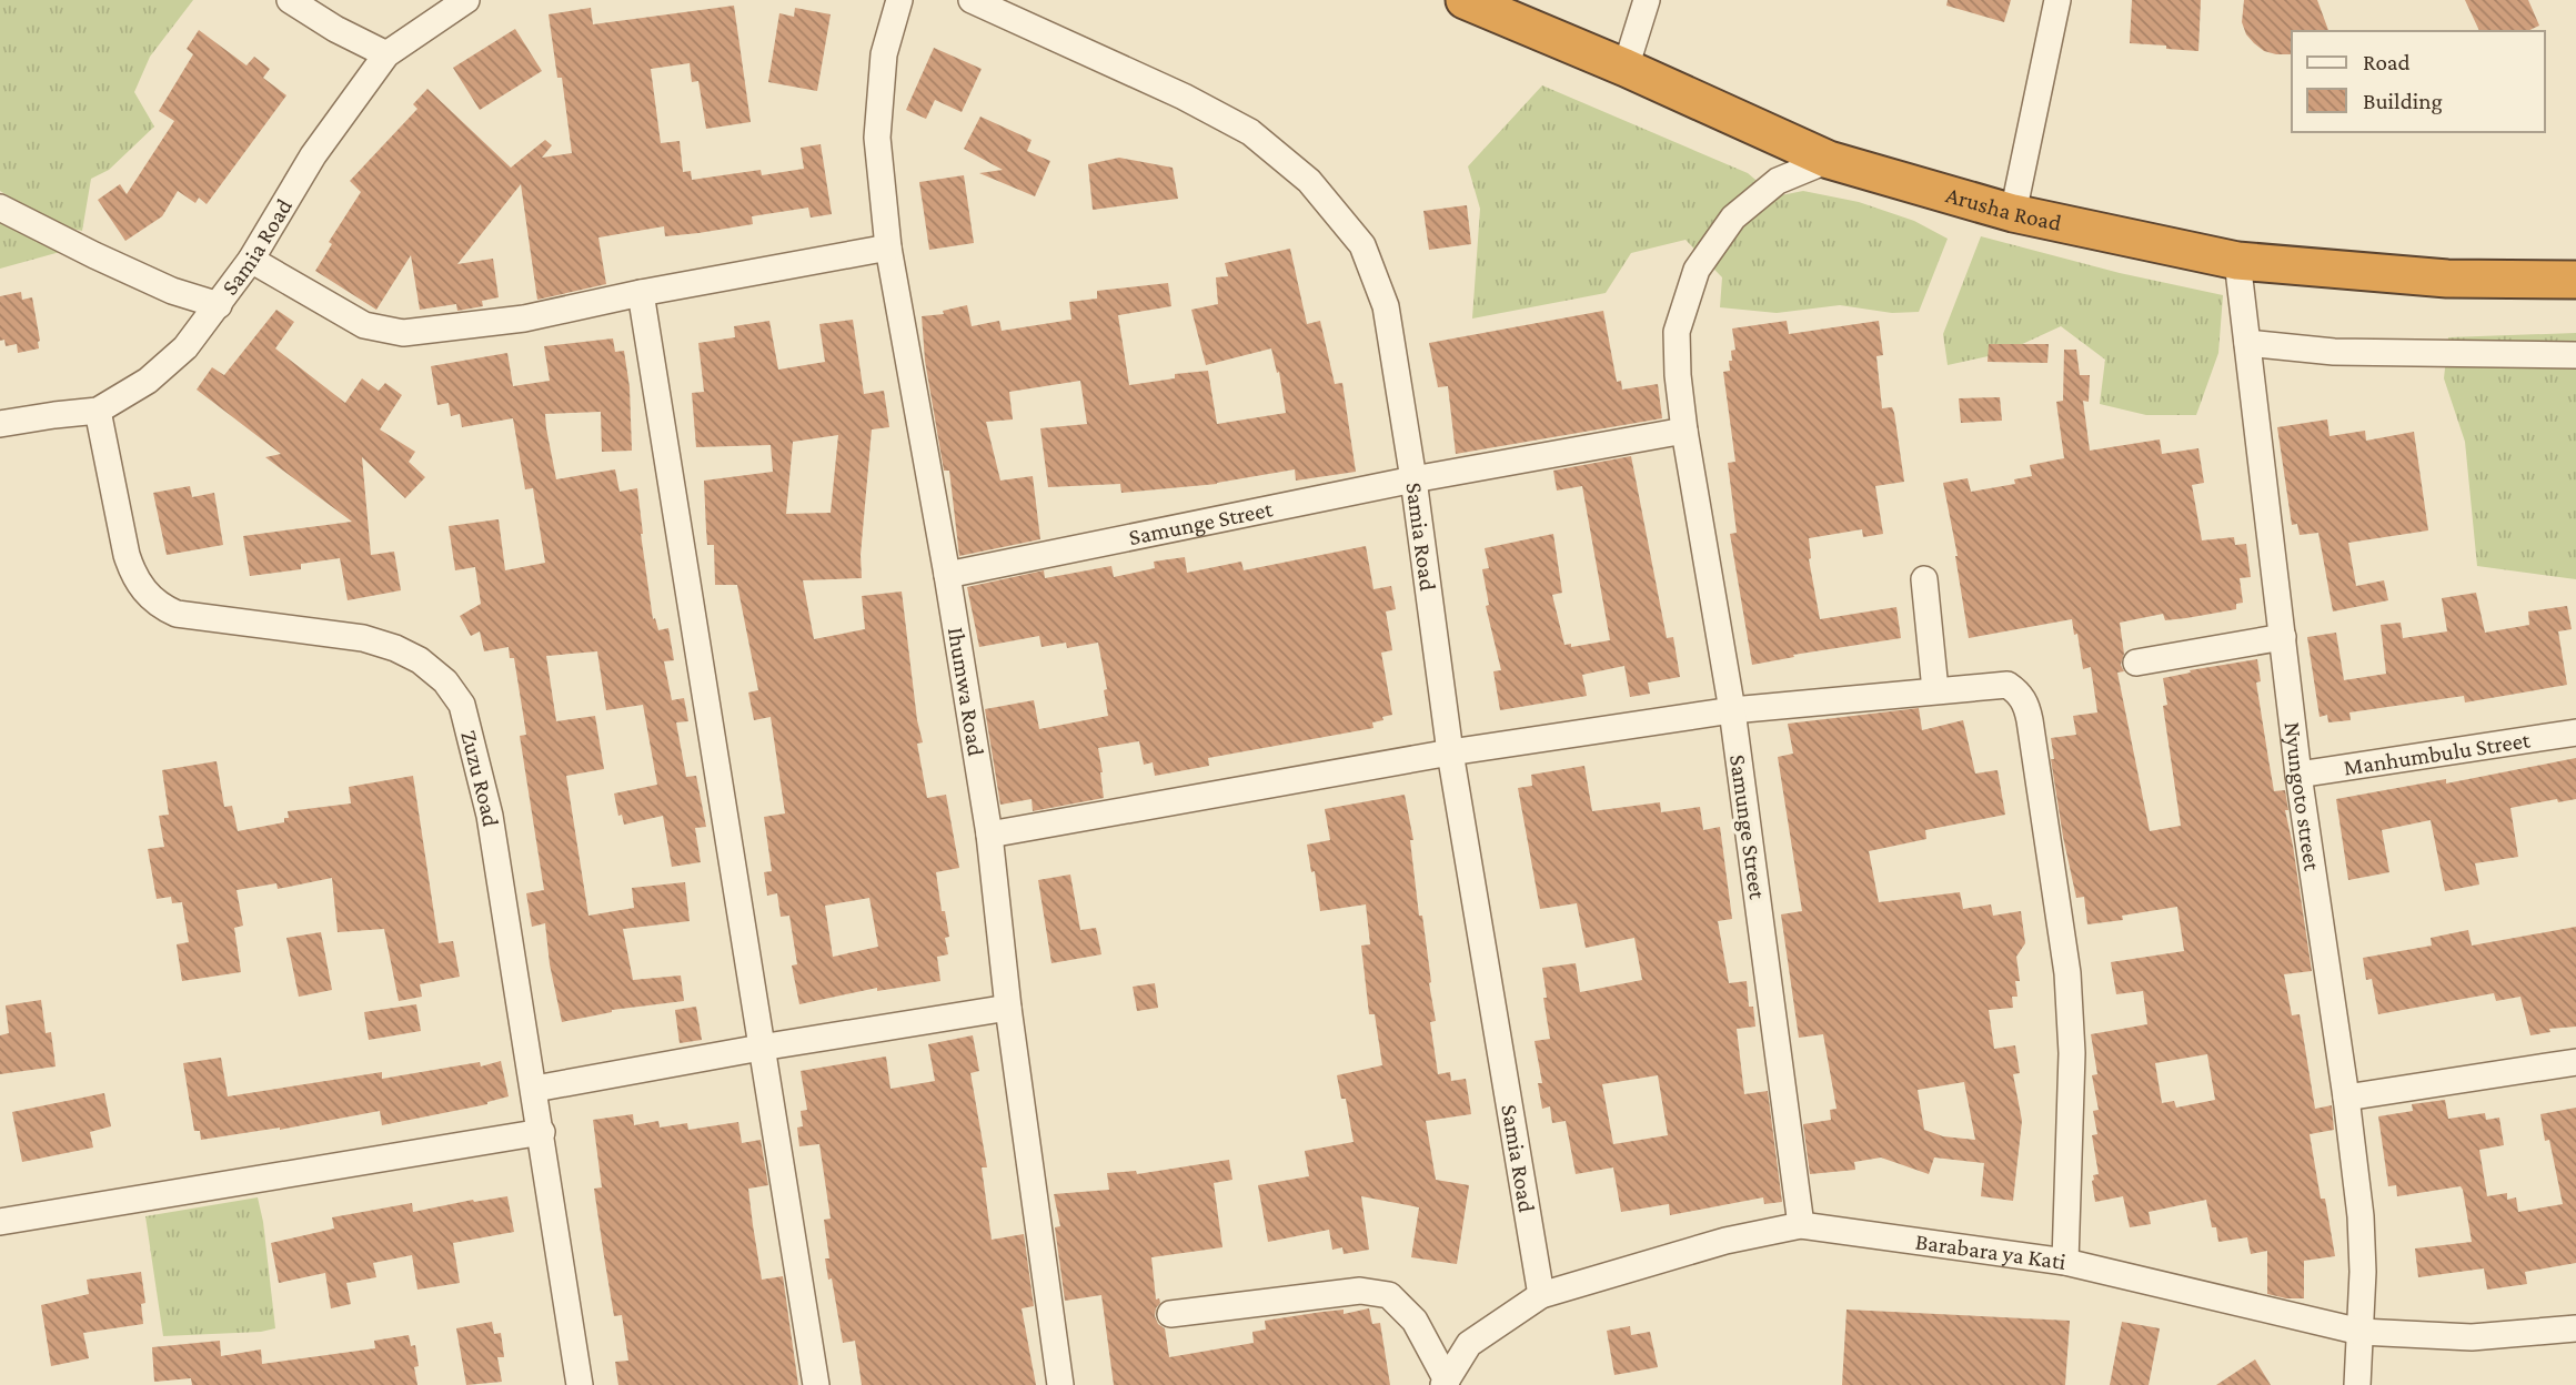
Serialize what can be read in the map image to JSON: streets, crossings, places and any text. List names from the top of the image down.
{
  "streets": {
    "highway": ["Arusha Road"],
    "street": [
      "Samia Road",
      "Samunge Street",
      "Ihumwa Road",
      "Manhumbulu Street",
      "Zuzu Road",
      "Nyungoto street",
      "Barabara ya Kati"
    ]
  },
  "crossings": [
    ["Arusha Road", "Samunge Street"],
    ["Arusha Road", "Nyungoto street"],
    ["Samia Road", "Samunge Street"],
    ["Samia Road", "Zuzu Road"],
    ["Samia Road", "Barabara ya Kati"],
    ["Samunge Street", "Ihumwa Road"],
    ["Samunge Street", "Barabara ya Kati"],
    ["Manhumbulu Street", "Nyungoto street"],
    ["Nyungoto street", "Barabara ya Kati"]
  ],
  "legend": ["Road", "Building"]
}
